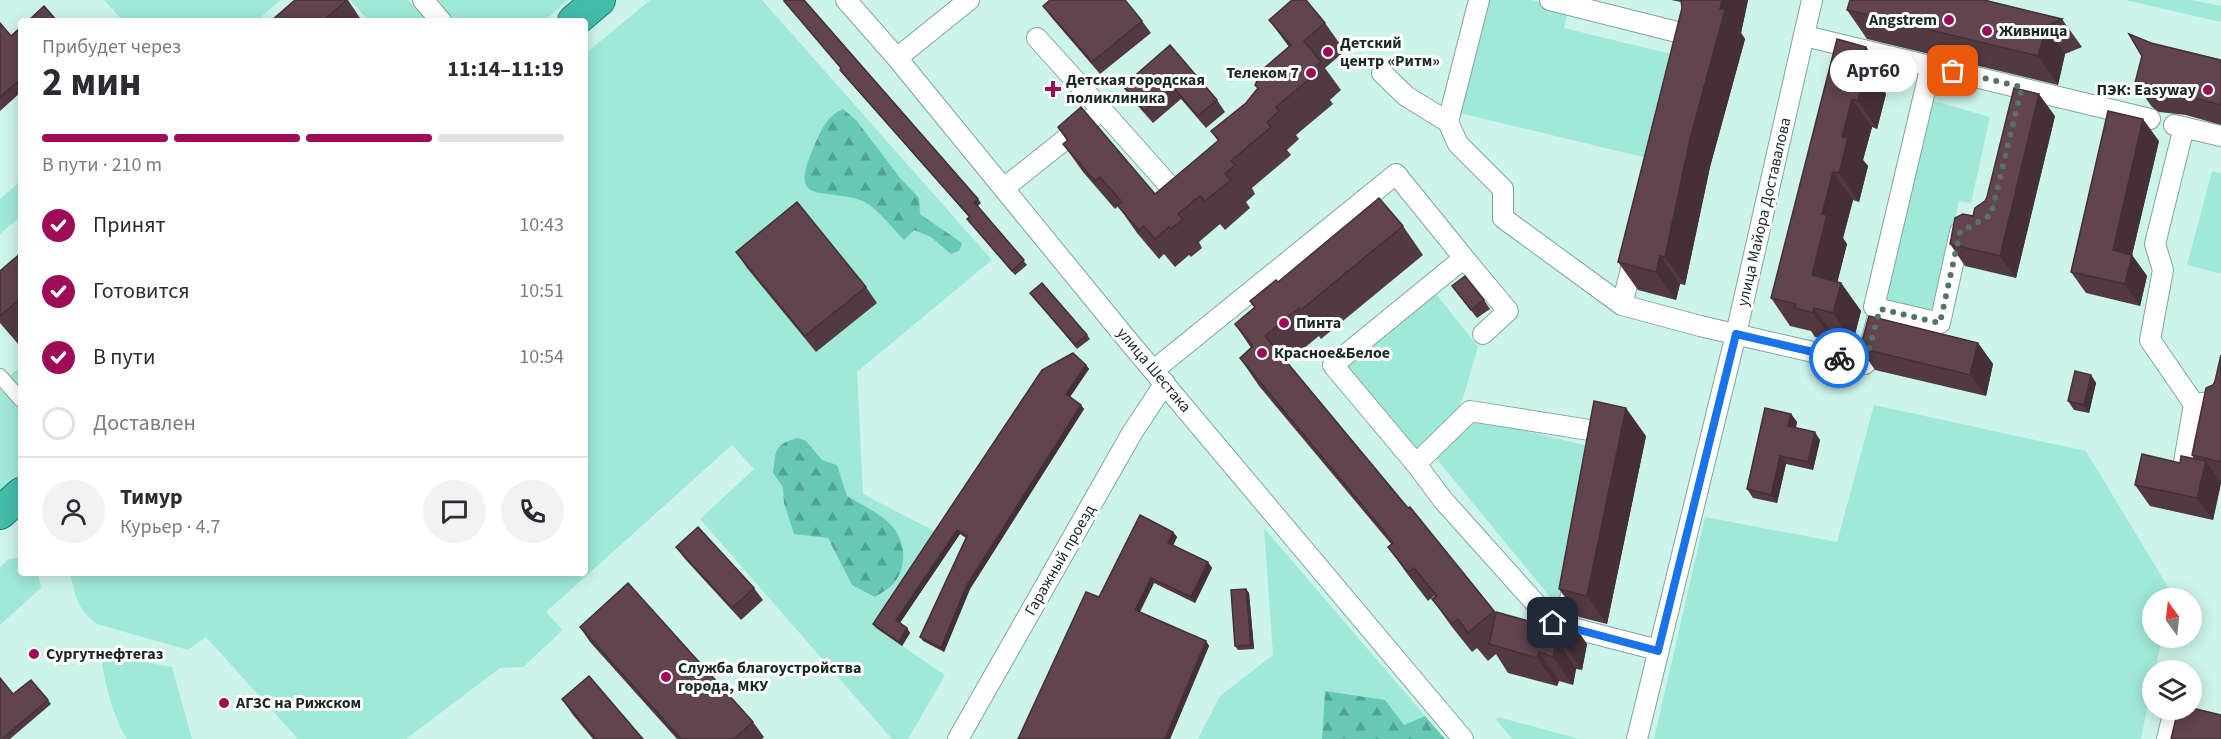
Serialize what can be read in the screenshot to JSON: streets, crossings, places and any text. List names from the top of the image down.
{
  "streets": {
    "street": ["улица Майора Доставалова", "улица Шестака", "Гаражный проезд"]
  },
  "crossings": [
    ["улица Шестака", "Гаражный проезд"]
  ],
  "places": {
    "other": [
      "Angstrem",
      "Живница",
      "Детский центр «Ритм»",
      "Арт60",
      "Телеком 7",
      "ПЭК: Easyway",
      "Пинта",
      "Красное&Белое",
      "Сургутнефтегаз",
      "Служба благоустройства города, МКУ",
      "АГЗС на Рижском"
    ],
    "health": ["Детская городская поликлиника"]
  },
  "north": "top",
  "page": {
    "heading": ["2 мин", "Прибудет через", "11:14–11:19"],
    "panel": ["Тимур", "Курьер · 4.7"],
    "bubble": "Арт60",
    "bar": "В пути · 210 m",
    "list": [
      ["Принят", "10:43"],
      ["Готовится", "10:51"],
      ["В пути", "10:54"],
      "Доставлен"
    ]
  }
}
